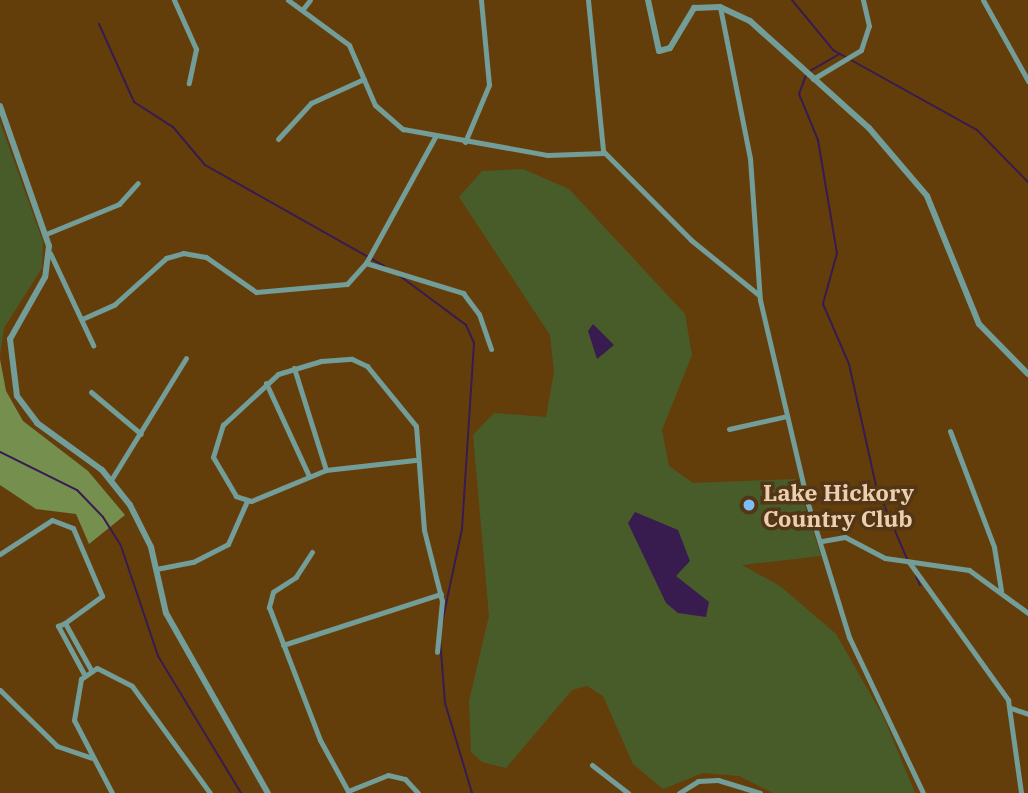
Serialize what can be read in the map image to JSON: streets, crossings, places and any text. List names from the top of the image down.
{
  "places": ["Lake Hickory Country Club"]
}
